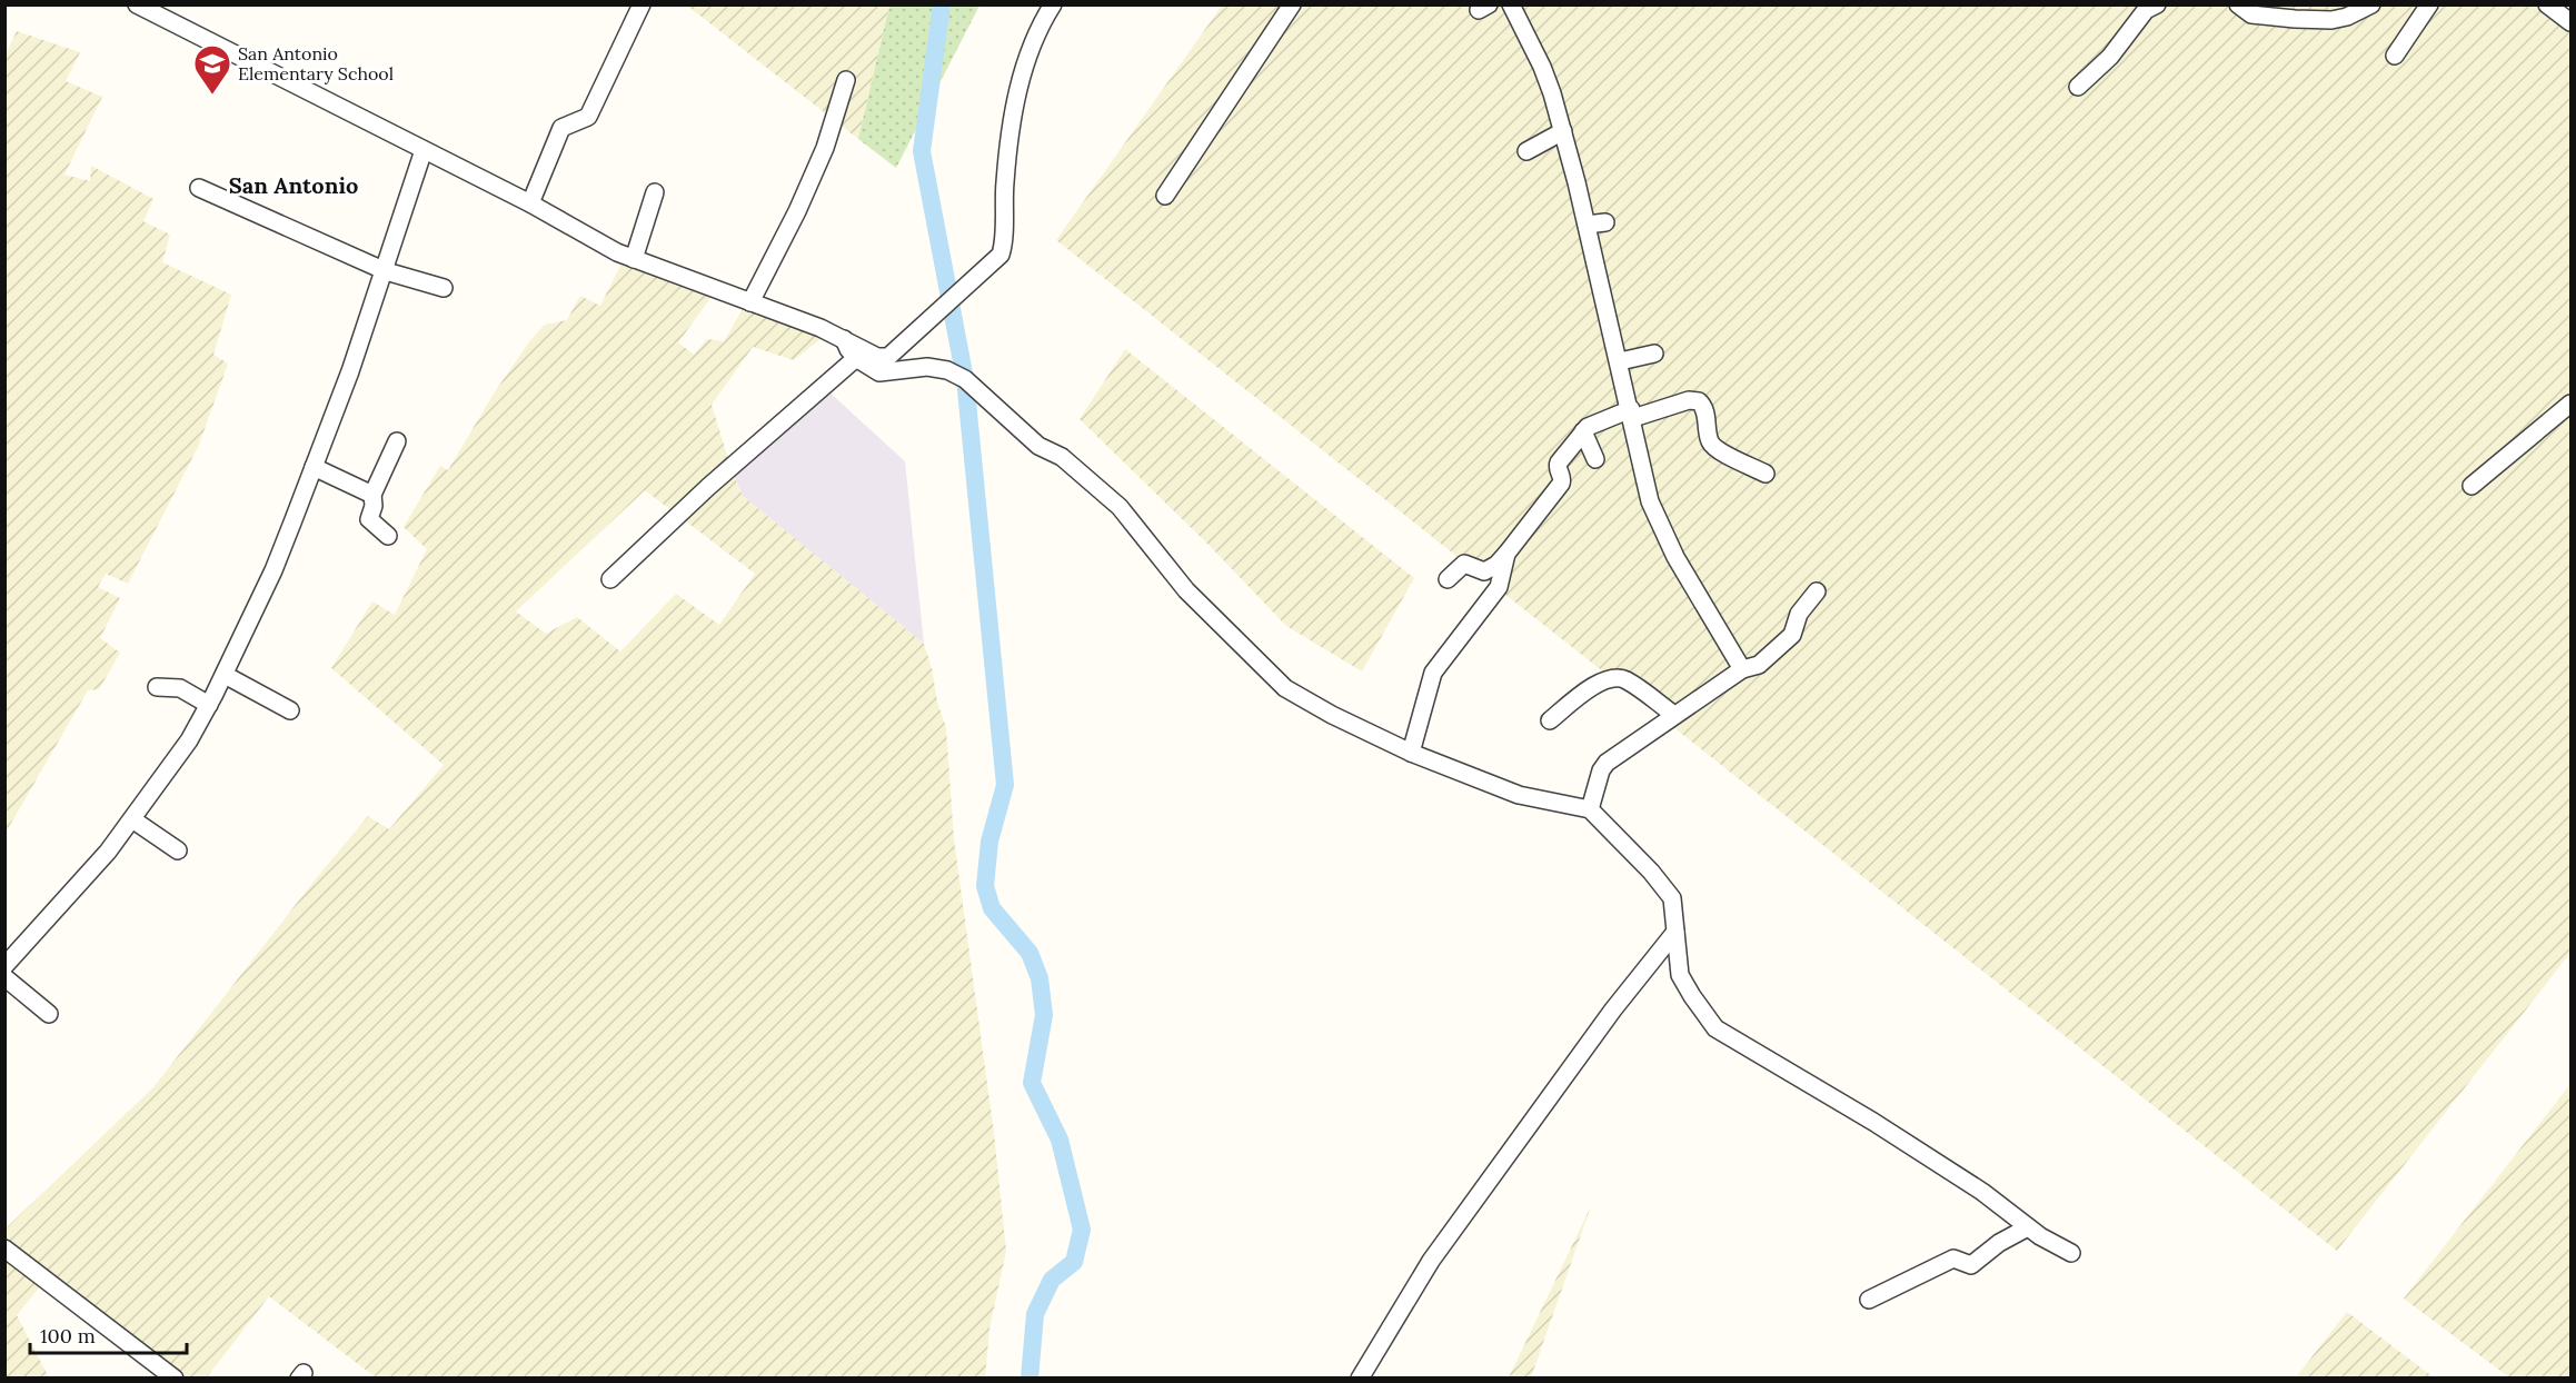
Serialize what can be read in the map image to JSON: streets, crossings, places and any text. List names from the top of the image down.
{
  "districts": ["San Antonio"],
  "places": {
    "school or university": ["San Antonio Elementary School"]
  },
  "scale_bar": "100 m"
}
